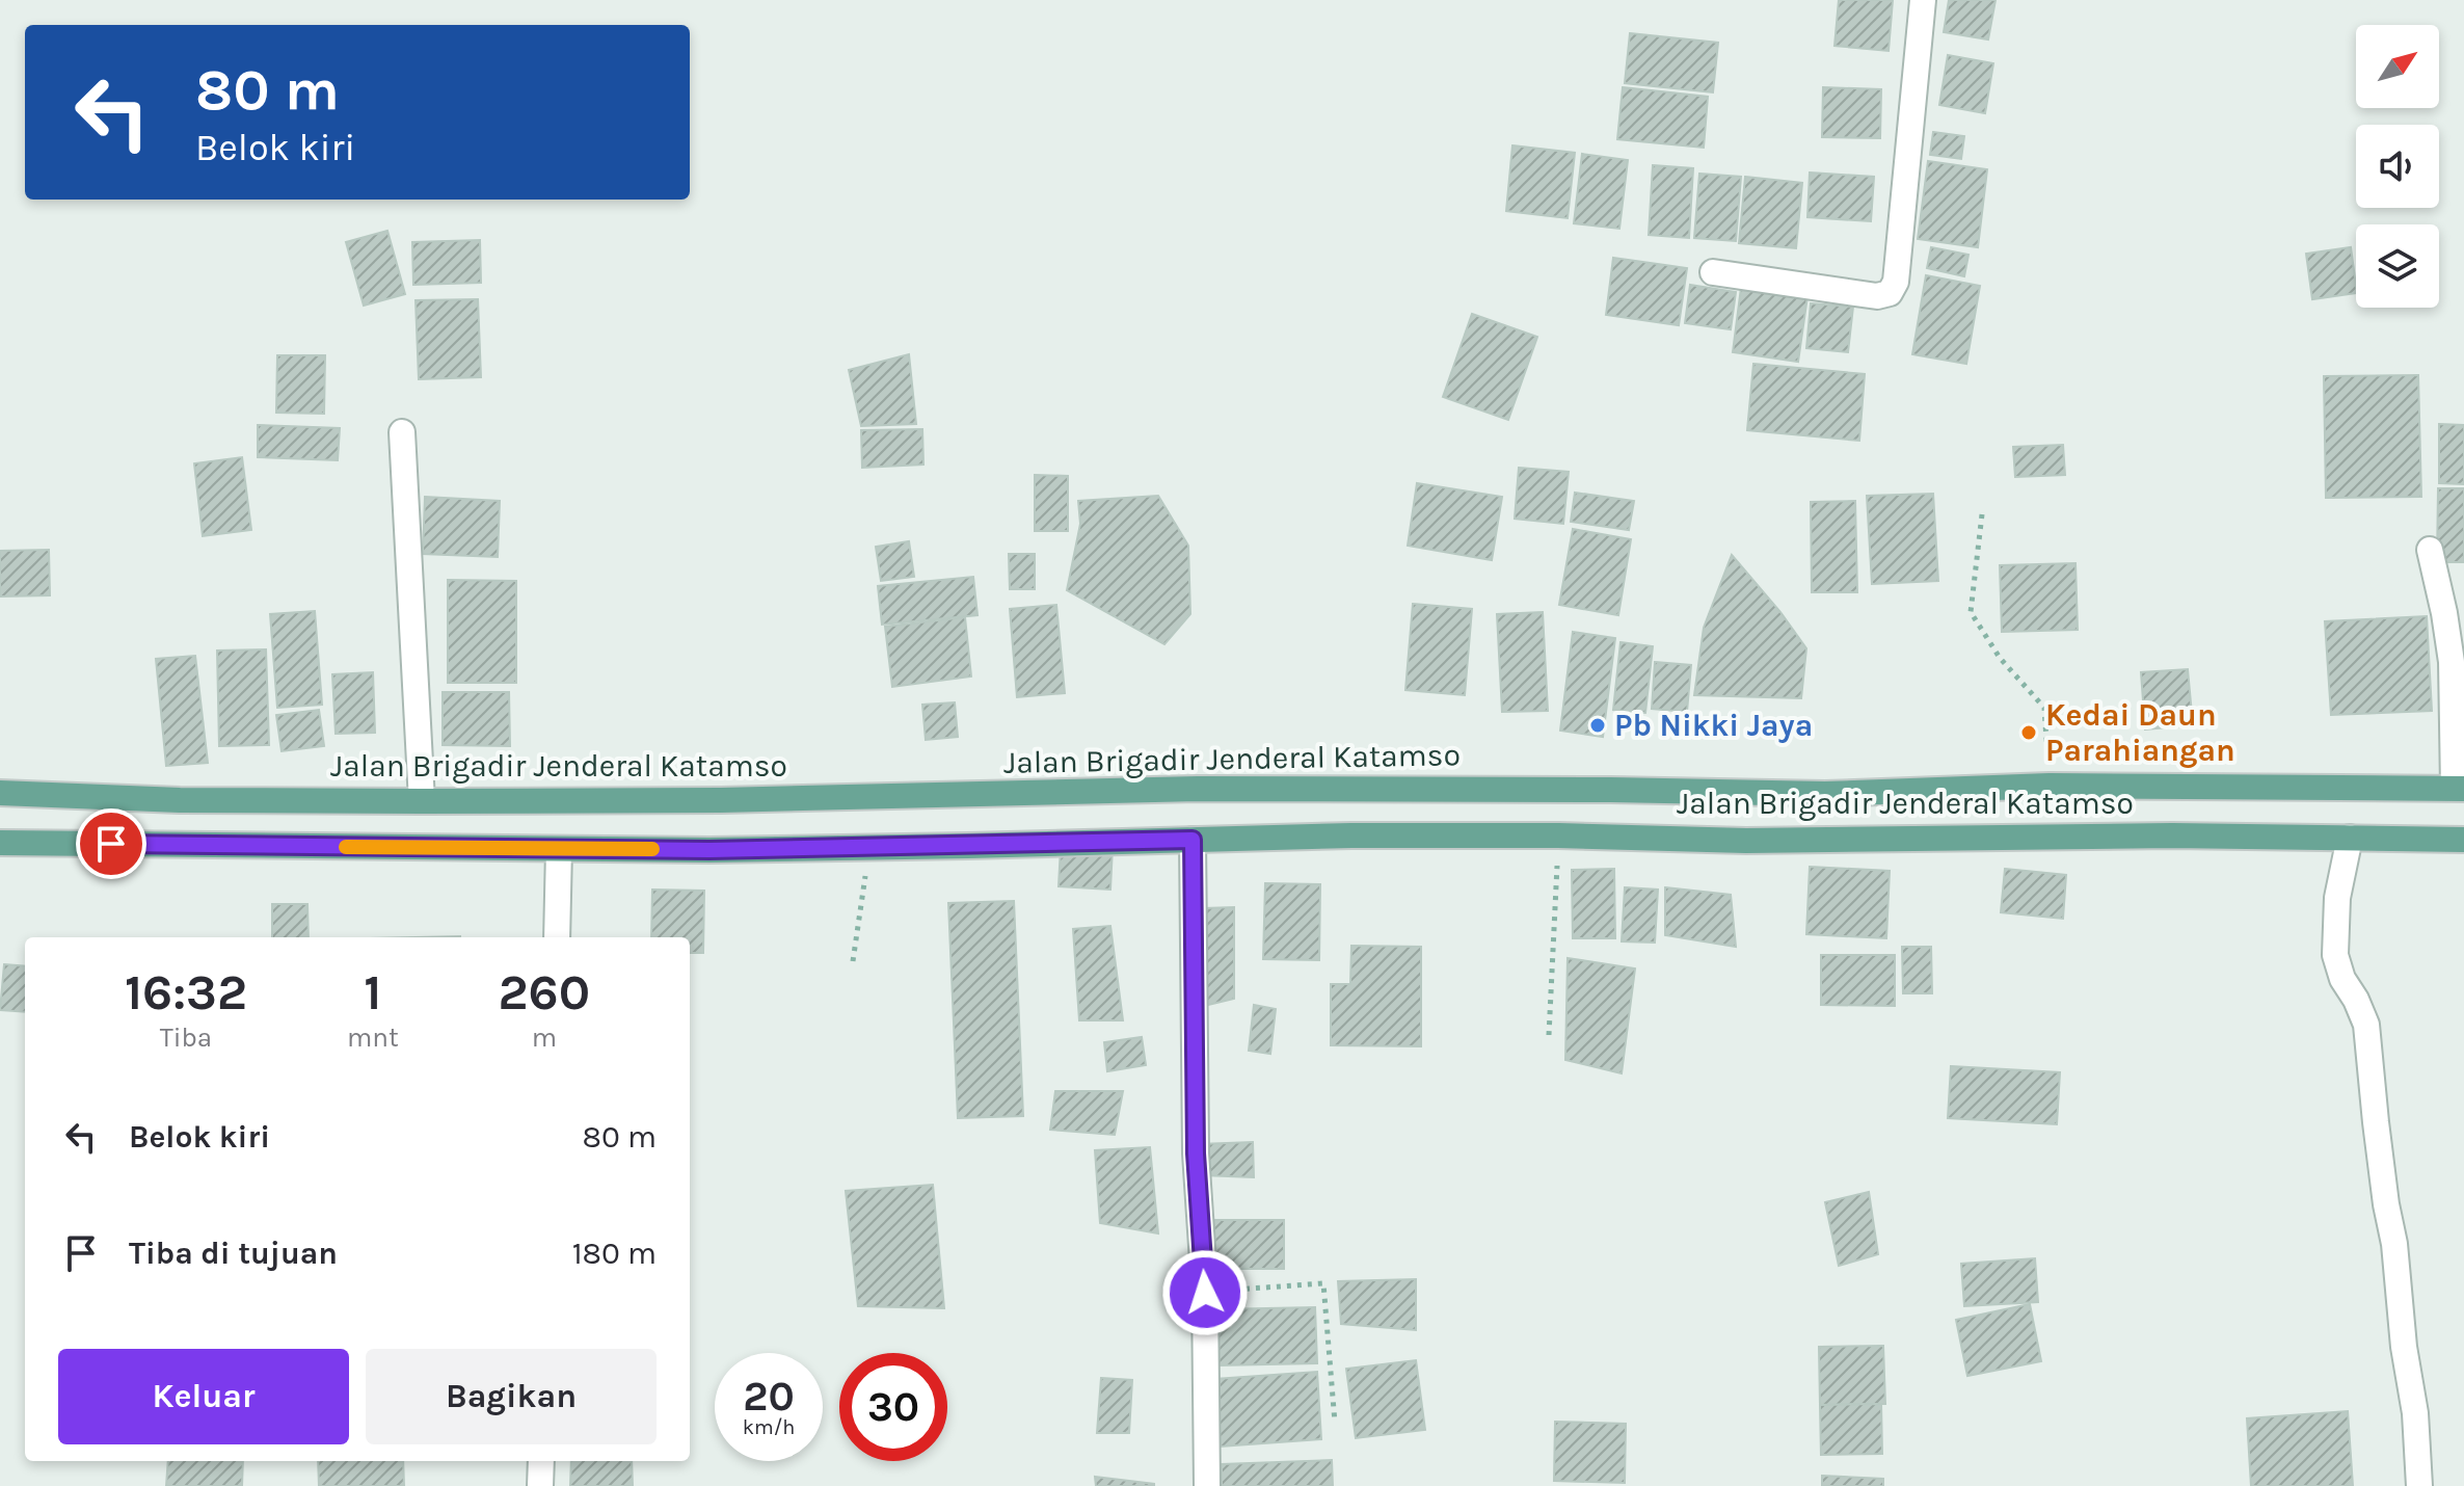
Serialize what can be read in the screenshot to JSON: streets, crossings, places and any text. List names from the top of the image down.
{
  "streets": {
    "main road": ["Jalan Brigadir Jenderal Katamso"]
  },
  "places": ["Pb Nikki Jaya", "Kedai Daun Parahiangan"],
  "north": "top right",
  "page": {
    "turn": ["80 m", "Belok kiri"],
    "eta": [
      "16:32",
      "Tiba",
      "1",
      "mnt",
      "260",
      "m"
    ],
    "list": [
      {
        "name": "Belok kiri",
        "value": "80 m"
      },
      {
        "name": "Tiba di tujuan",
        "value": "180 m"
      }
    ],
    "buttons": ["Keluar", "Bagikan"],
    "speed": "20 km/h",
    "limit": "30"
  }
}
